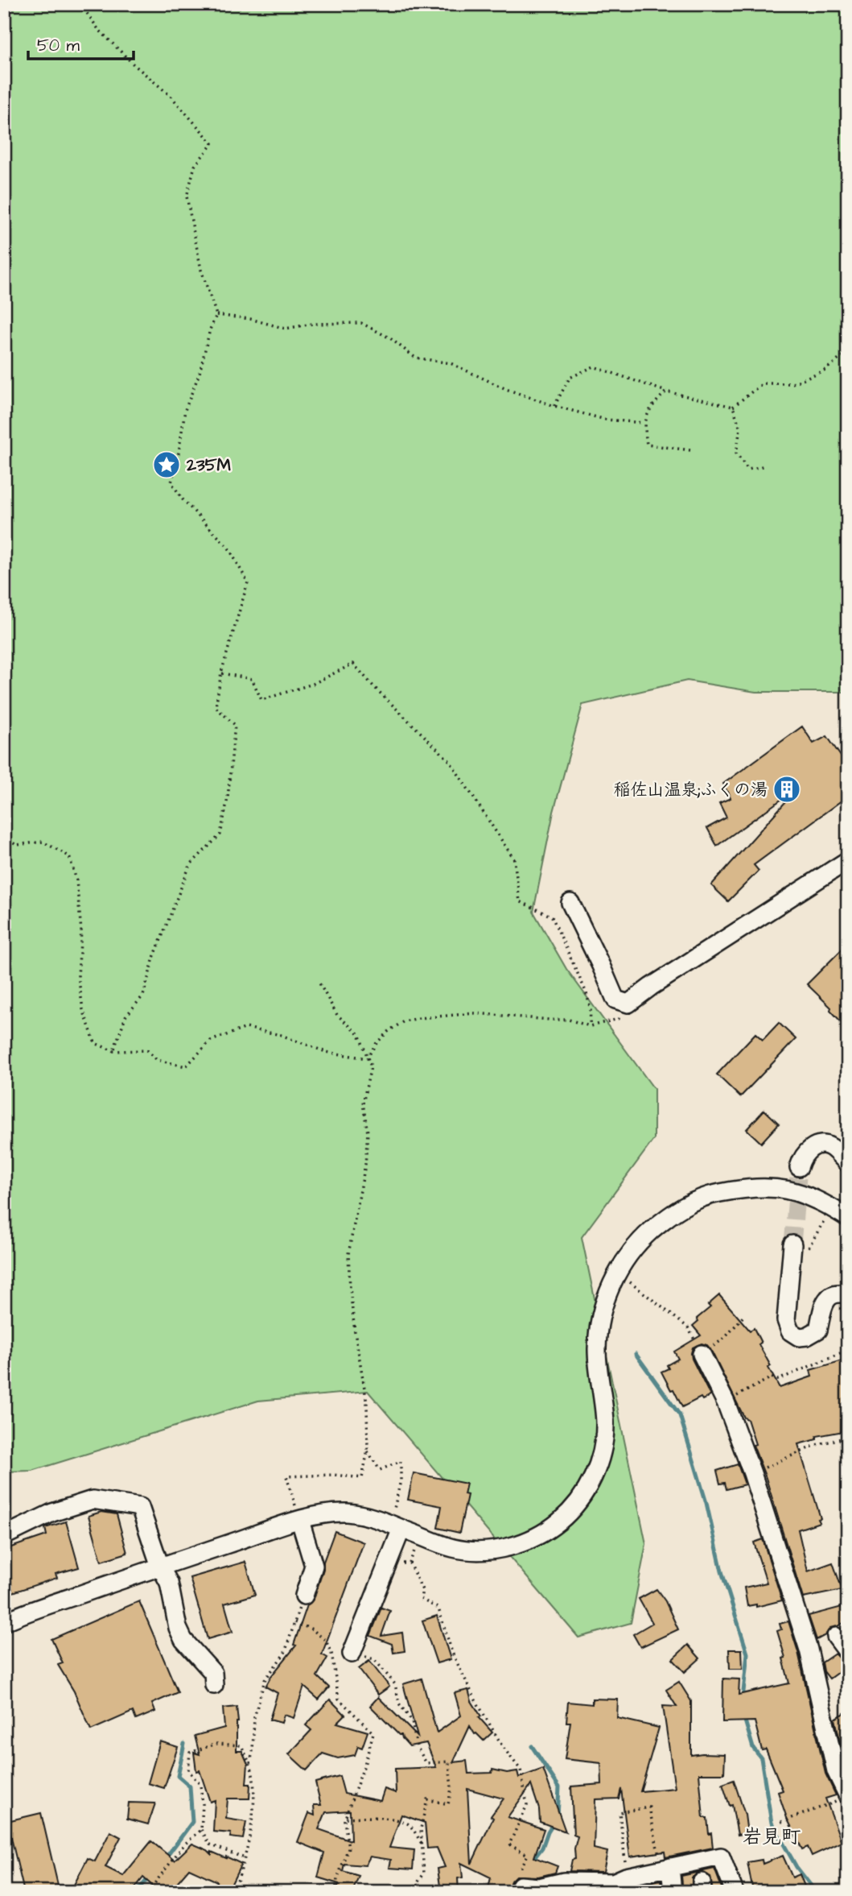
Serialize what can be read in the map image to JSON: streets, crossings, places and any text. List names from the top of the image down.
{
  "districts": ["岩見町"],
  "places": {
    "place": ["235M"],
    "building": ["稲佐山温泉;ふくの湯"]
  },
  "scale_bar": "50 m"
}
